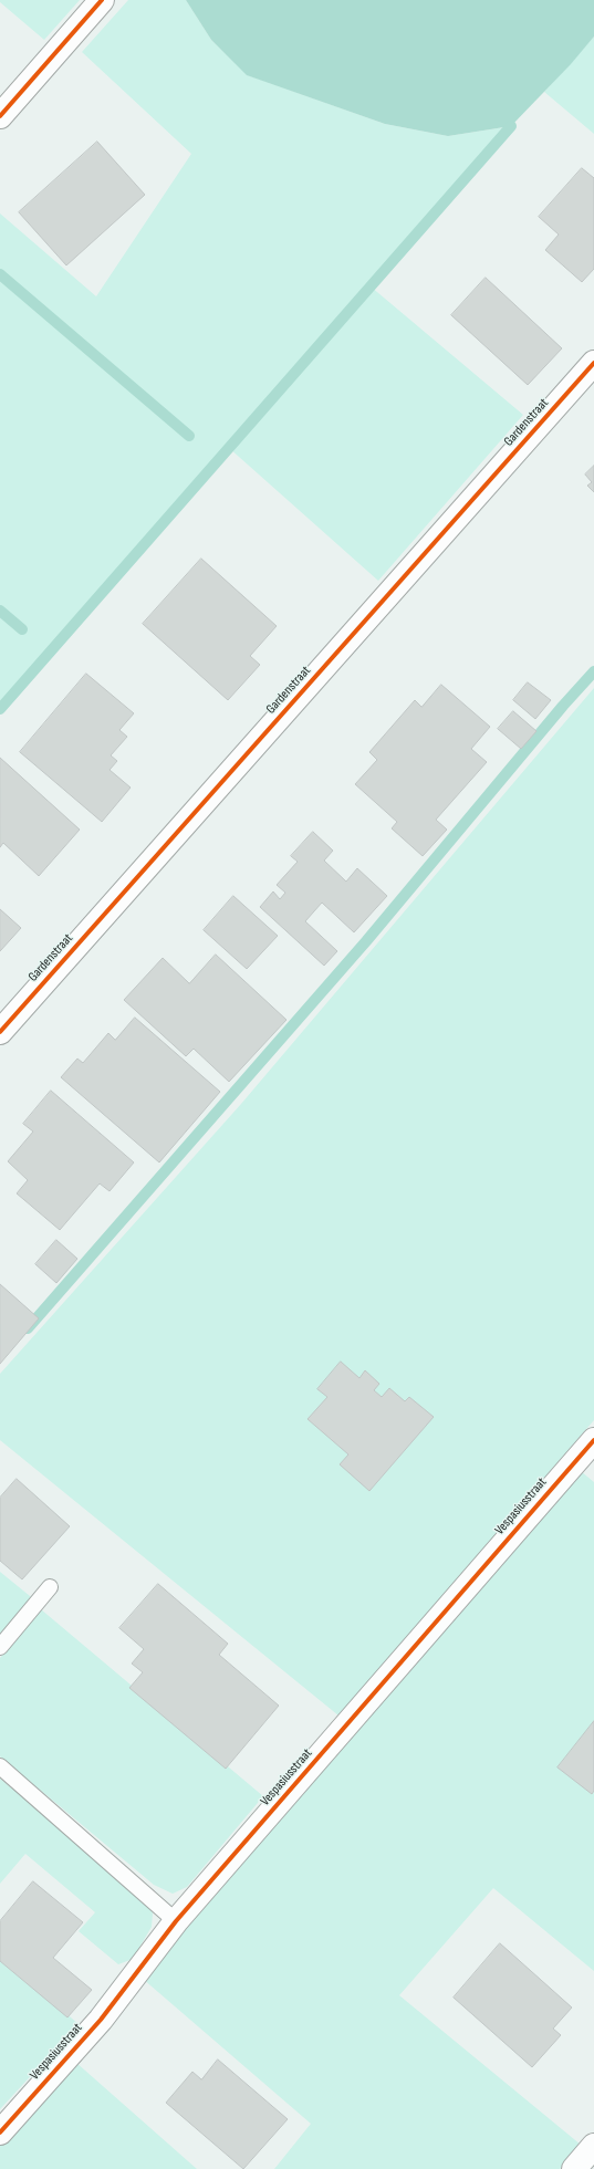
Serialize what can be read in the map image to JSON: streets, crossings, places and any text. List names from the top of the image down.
{
  "streets": {
    "street": ["Gardenstraat", "Vespasiusstraat"]
  }
}
